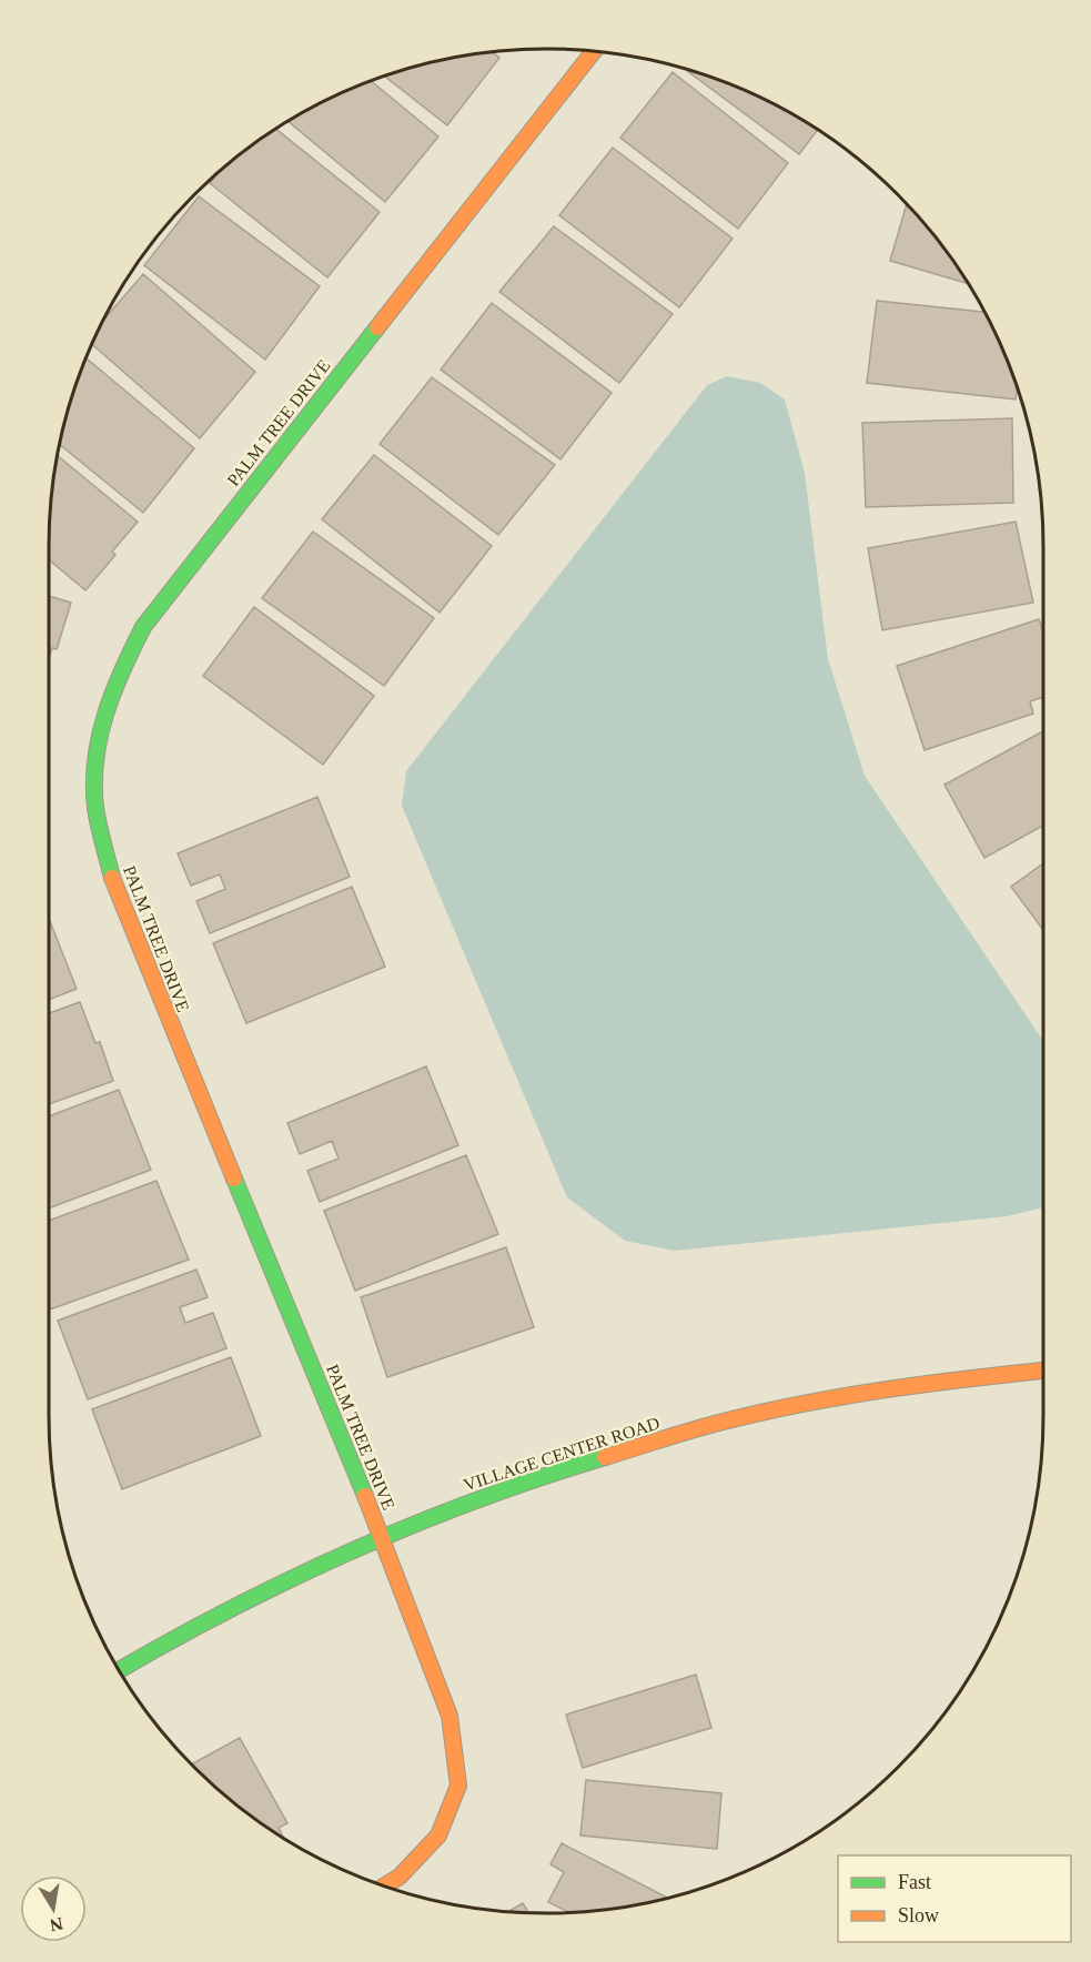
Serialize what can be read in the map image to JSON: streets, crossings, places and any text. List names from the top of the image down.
{
  "streets": {
    "street": ["PALM TREE DRIVE", "VILLAGE CENTER ROAD"]
  },
  "crossings": [
    ["PALM TREE DRIVE", "VILLAGE CENTER ROAD"]
  ],
  "legend": ["Fast", "Slow"],
  "north": "bottom"
}
